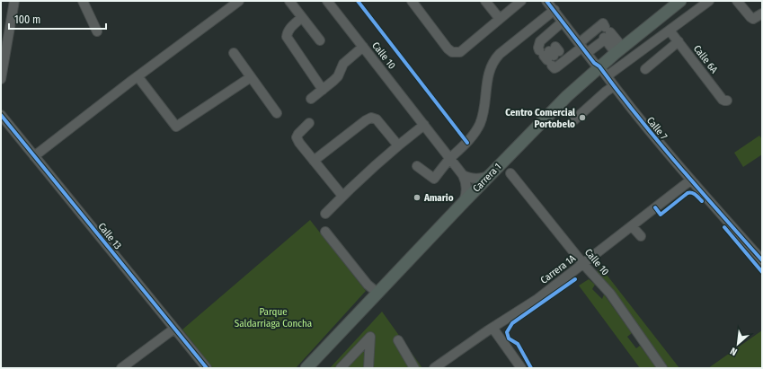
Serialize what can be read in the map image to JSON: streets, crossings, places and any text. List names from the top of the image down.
{
  "streets": {
    "main road": ["Carrera 1"],
    "street": [
      "Calle 10",
      "Calle 6A",
      "Calle 7",
      "Calle 13",
      "Carrera 1A"
    ]
  },
  "crossings": [
    ["Calle 10", "Carrera 1A"],
    ["Calle 7", "Carrera 1"],
    ["Calle 7", "Carrera 1A"]
  ],
  "parks": ["Parque Saldarriaga Concha"],
  "places": ["Centro Comercial Portobelo", "Amario"],
  "scale_bar": "100 m",
  "north": "bottom left"
}
